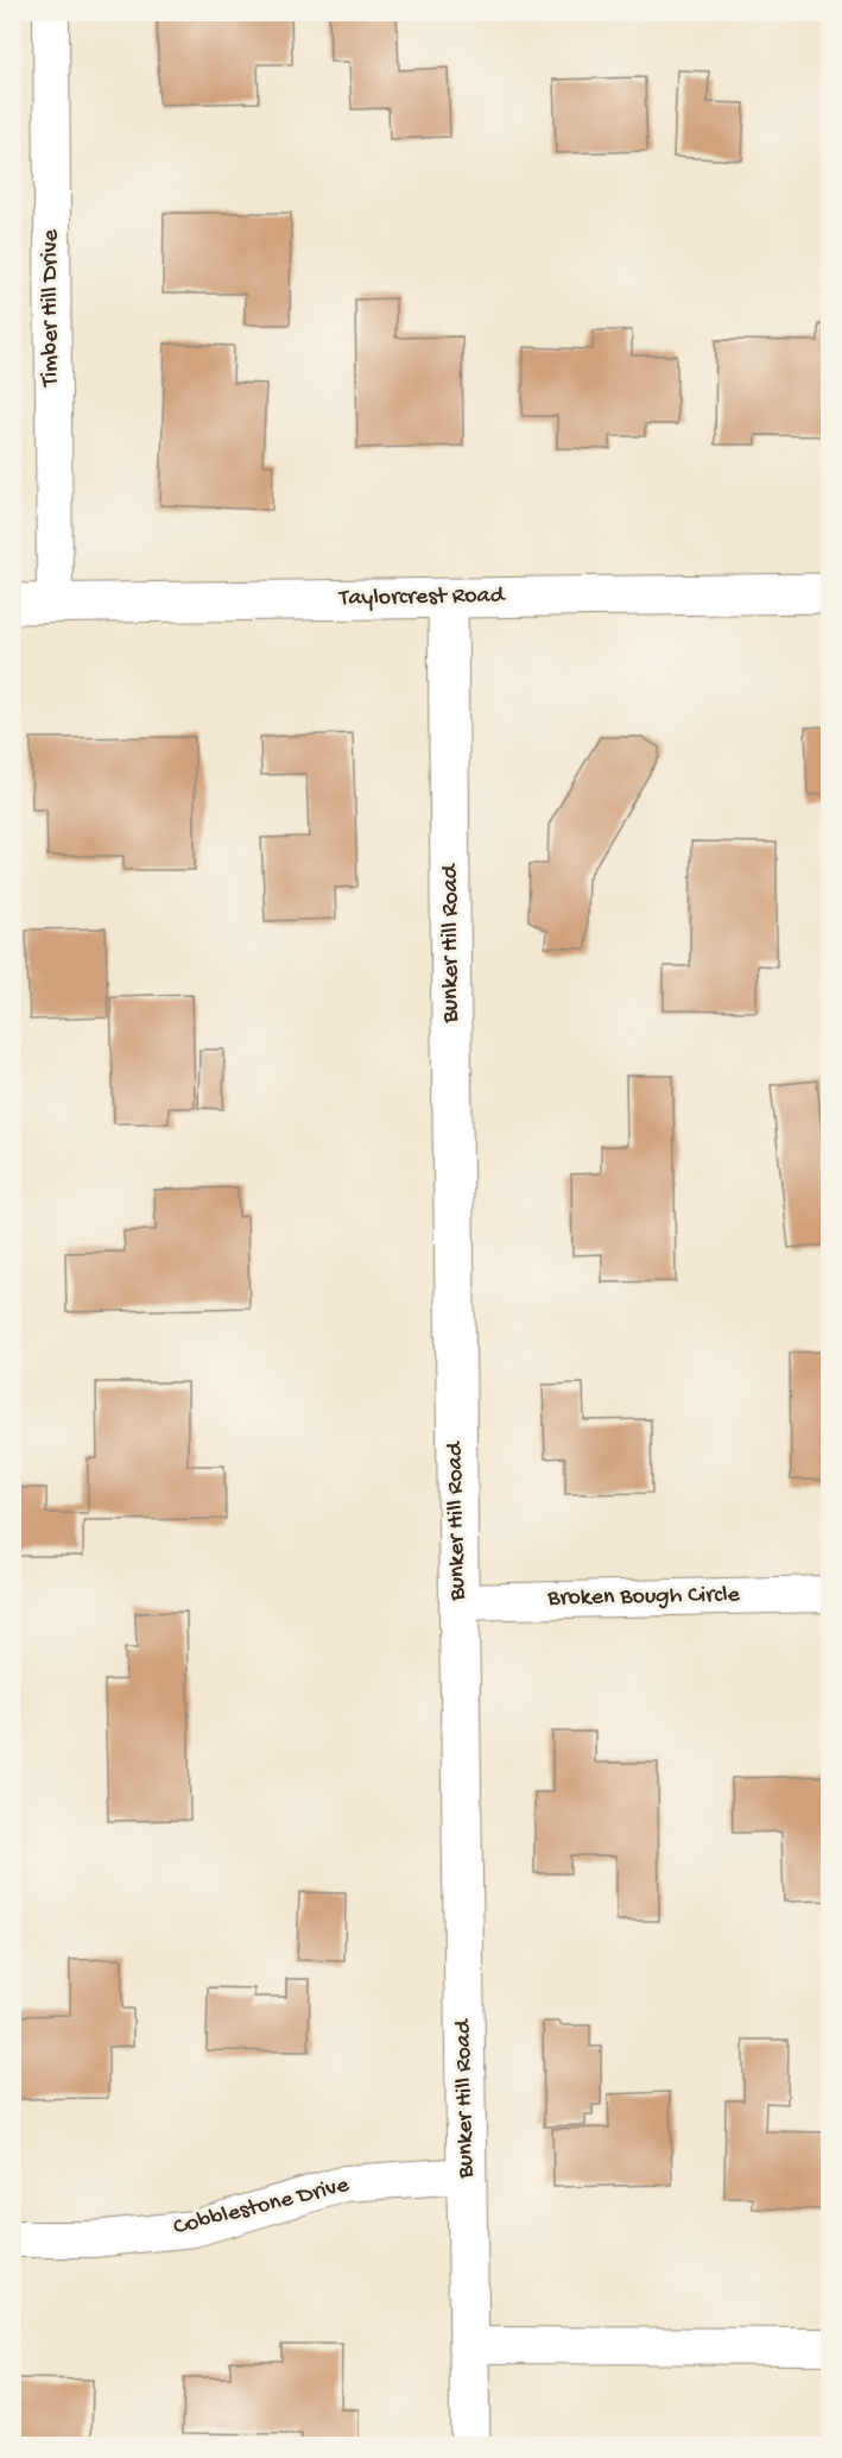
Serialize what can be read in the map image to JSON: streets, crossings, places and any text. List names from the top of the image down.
{
  "streets": {
    "street": [
      "Timber Hill Drive",
      "Taylorcrest Road",
      "Bunker Hill Road",
      "Broken Bough Circle",
      "Cobblestone Drive"
    ]
  },
  "crossings": [
    ["Timber Hill Drive", "Taylorcrest Road"],
    ["Taylorcrest Road", "Bunker Hill Road"],
    ["Bunker Hill Road", "Broken Bough Circle"],
    ["Bunker Hill Road", "Cobblestone Drive"]
  ]
}
